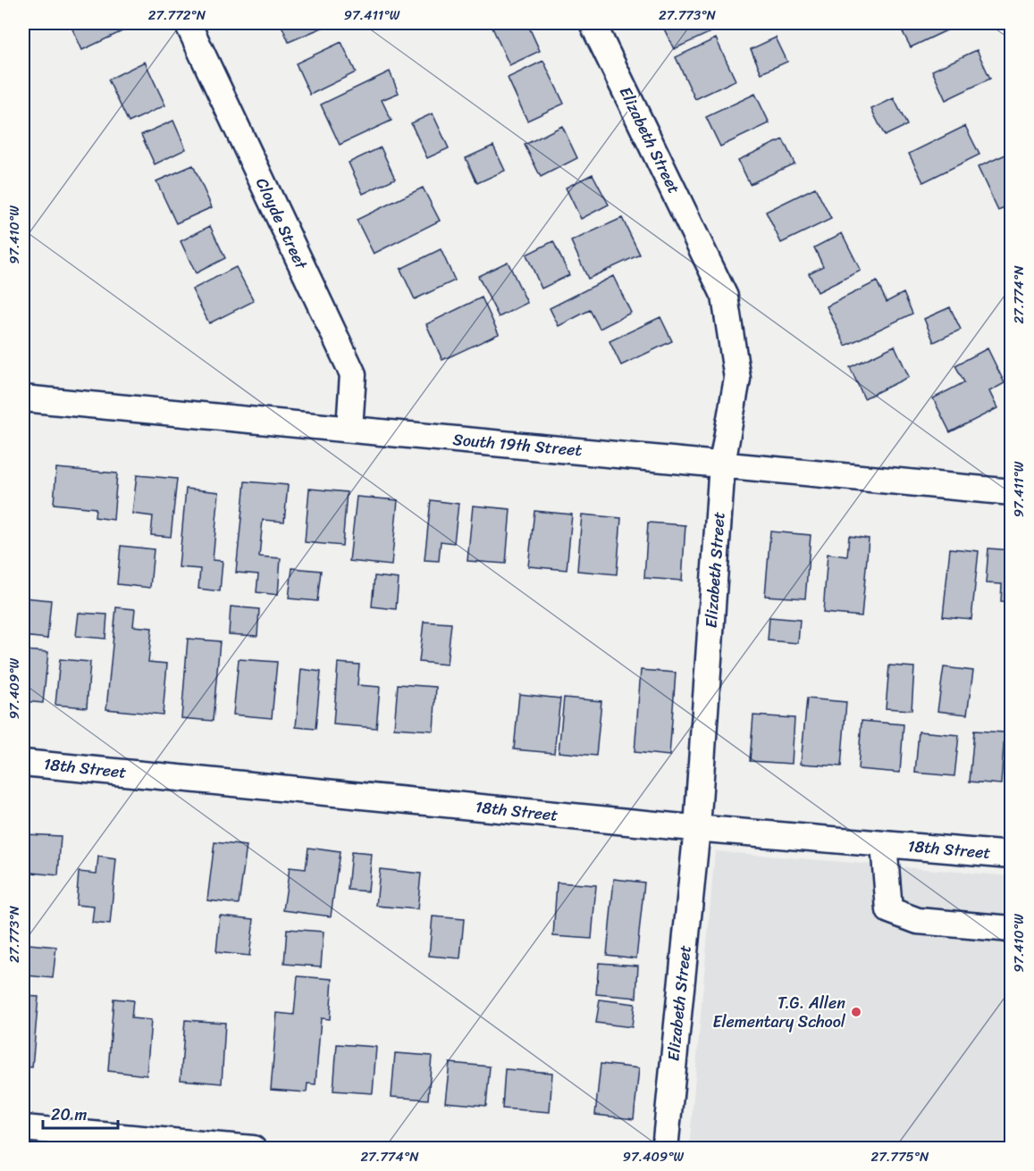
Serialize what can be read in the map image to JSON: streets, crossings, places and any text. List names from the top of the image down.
{
  "streets": {
    "street": [
      "Elizabeth Street",
      "Cloyde Street",
      "South 19th Street",
      "18th Street"
    ]
  },
  "crossings": [
    ["Elizabeth Street", "South 19th Street"],
    ["Elizabeth Street", "18th Street"],
    ["Cloyde Street", "South 19th Street"]
  ],
  "places": ["T.G. Allen Elementary School"],
  "scale_bar": "20 m",
  "coordinates": [
    "27.772°N",
    "97.411°W",
    "27.773°N",
    "97.410°W",
    "27.774°N",
    "97.409°W",
    "27.775°N"
  ]
}
